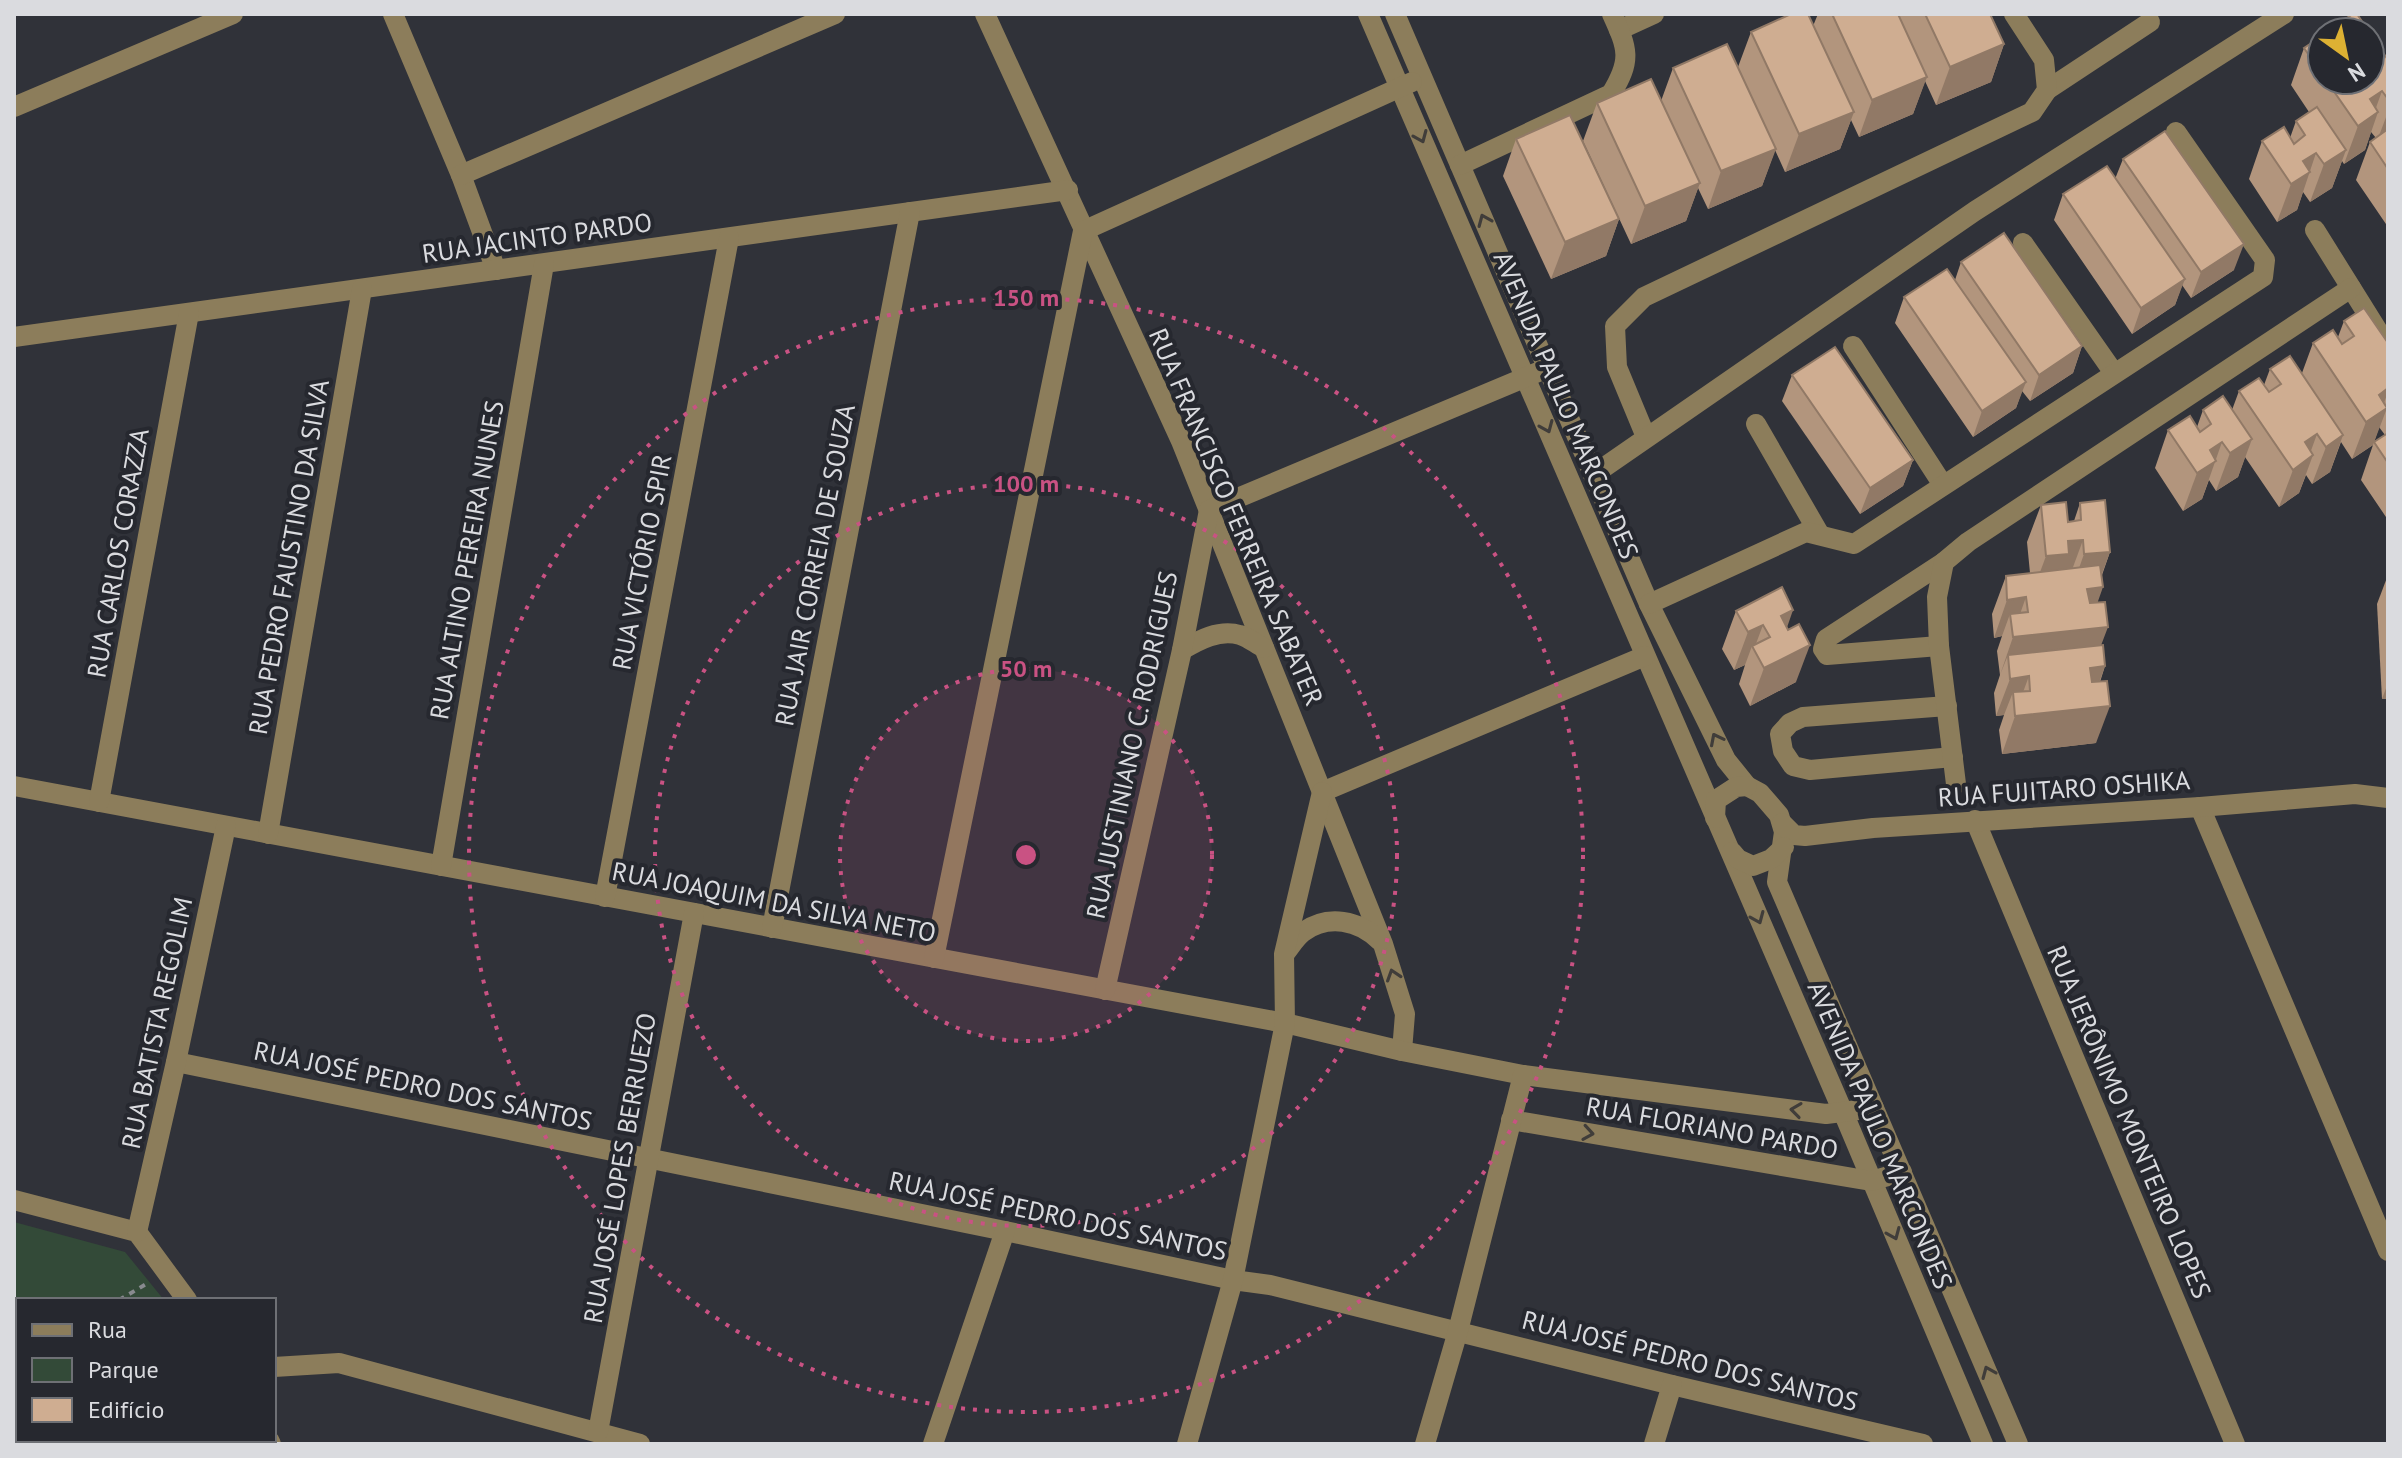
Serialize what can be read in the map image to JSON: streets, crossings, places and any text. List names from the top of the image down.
{
  "streets": {
    "street": [
      "RUA JACINTO PARDO",
      "AVENIDA PAULO MARCONDES",
      "RUA FRANCISCO FERREIRA SABATER",
      "RUA CARLOS CORAZZA",
      "RUA PEDRO FAUSTINO DA SILVA",
      "RUA ALTINO PEREIRA NUNES",
      "RUA VICTÓRIO SPIR",
      "RUA JAIR CORREIA DE SOUZA",
      "RUA JUSTINIANO C. RODRIGUES",
      "RUA FUJITARO OSHIKA",
      "RUA JOAQUIM DA SILVA NETO",
      "RUA BATISTA REGOLIM",
      "RUA JOSÉ PEDRO DOS SANTOS",
      "RUA JERÔNIMO MONTEIRO LOPES",
      "RUA FLORIANO PARDO",
      "RUA JOSÉ LOPES BERRUEZO"
    ]
  },
  "crossings": [
    ["RUA JACINTO PARDO", "RUA FRANCISCO FERREIRA SABATER"],
    ["RUA JACINTO PARDO", "RUA CARLOS CORAZZA"],
    ["RUA JACINTO PARDO", "RUA PEDRO FAUSTINO DA SILVA"],
    ["RUA JACINTO PARDO", "RUA ALTINO PEREIRA NUNES"],
    ["RUA JACINTO PARDO", "RUA VICTÓRIO SPIR"],
    ["RUA JACINTO PARDO", "RUA JAIR CORREIA DE SOUZA"],
    ["AVENIDA PAULO MARCONDES", "RUA FUJITARO OSHIKA"],
    ["AVENIDA PAULO MARCONDES", "RUA FLORIANO PARDO"],
    ["RUA FRANCISCO FERREIRA SABATER", "RUA JUSTINIANO C. RODRIGUES"],
    ["RUA FRANCISCO FERREIRA SABATER", "RUA JOAQUIM DA SILVA NETO"],
    ["RUA CARLOS CORAZZA", "RUA JOAQUIM DA SILVA NETO"],
    ["RUA PEDRO FAUSTINO DA SILVA", "RUA JOAQUIM DA SILVA NETO"],
    ["RUA ALTINO PEREIRA NUNES", "RUA JOAQUIM DA SILVA NETO"],
    ["RUA VICTÓRIO SPIR", "RUA JOAQUIM DA SILVA NETO"],
    ["RUA JAIR CORREIA DE SOUZA", "RUA JOAQUIM DA SILVA NETO"],
    ["RUA JUSTINIANO C. RODRIGUES", "RUA JOAQUIM DA SILVA NETO"],
    ["RUA FUJITARO OSHIKA", "RUA JERÔNIMO MONTEIRO LOPES"],
    ["RUA JOAQUIM DA SILVA NETO", "RUA BATISTA REGOLIM"],
    ["RUA JOAQUIM DA SILVA NETO", "RUA FLORIANO PARDO"],
    ["RUA JOAQUIM DA SILVA NETO", "RUA JOSÉ LOPES BERRUEZO"],
    ["RUA BATISTA REGOLIM", "RUA JOSÉ PEDRO DOS SANTOS"],
    ["RUA JOSÉ PEDRO DOS SANTOS", "RUA JOSÉ LOPES BERRUEZO"]
  ],
  "legend": ["Rua", "Parque", "Edifício"],
  "north": "bottom right",
  "rings": ["150 m", "100 m", "50 m"]
}
